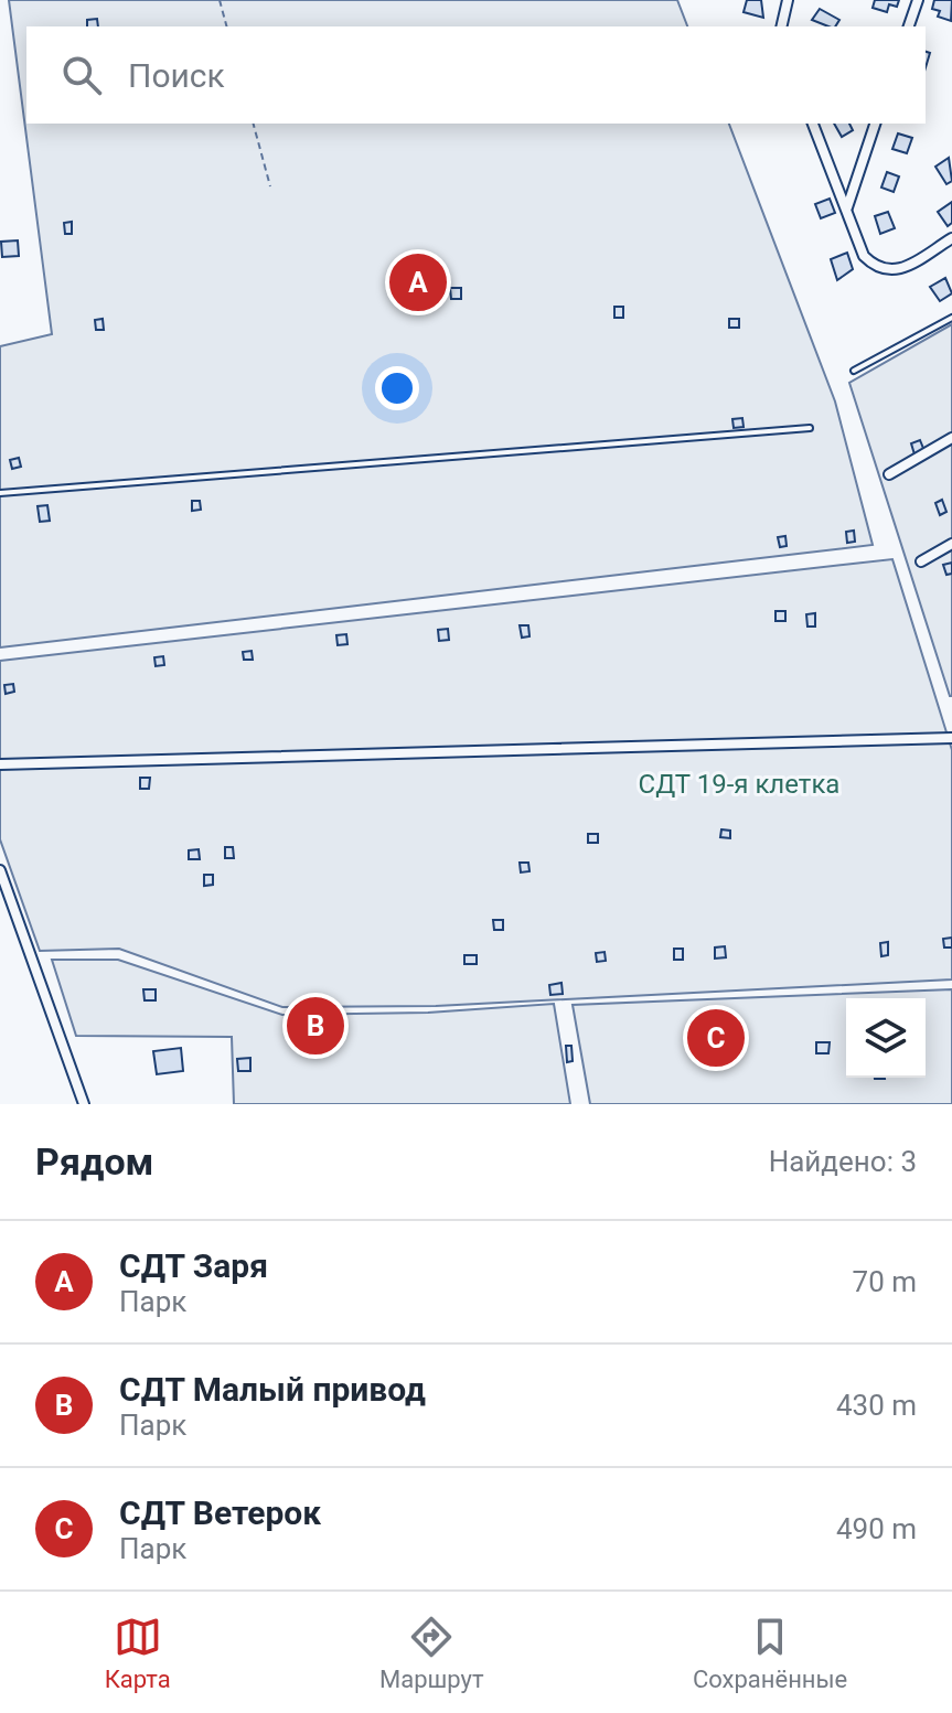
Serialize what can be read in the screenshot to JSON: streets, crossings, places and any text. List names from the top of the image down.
{
  "parks": ["СДТ 19-я клетка"],
  "page": {
    "search": "Поиск",
    "pins": ["A", "B", "C"],
    "heading": ["Рядом", "Найдено: 3"],
    "list": [
      {
        "mark": "A",
        "name": "СДТ Заря",
        "note": "Парк",
        "value": "70 m"
      },
      {
        "mark": "B",
        "name": "СДТ Малый привод",
        "note": "Парк",
        "value": "430 m"
      },
      {
        "mark": "C",
        "name": "СДТ Ветерок",
        "note": "Парк",
        "value": "490 m"
      }
    ],
    "nav": ["Карта", "Маршрут", "Сохранённые"]
  }
}
